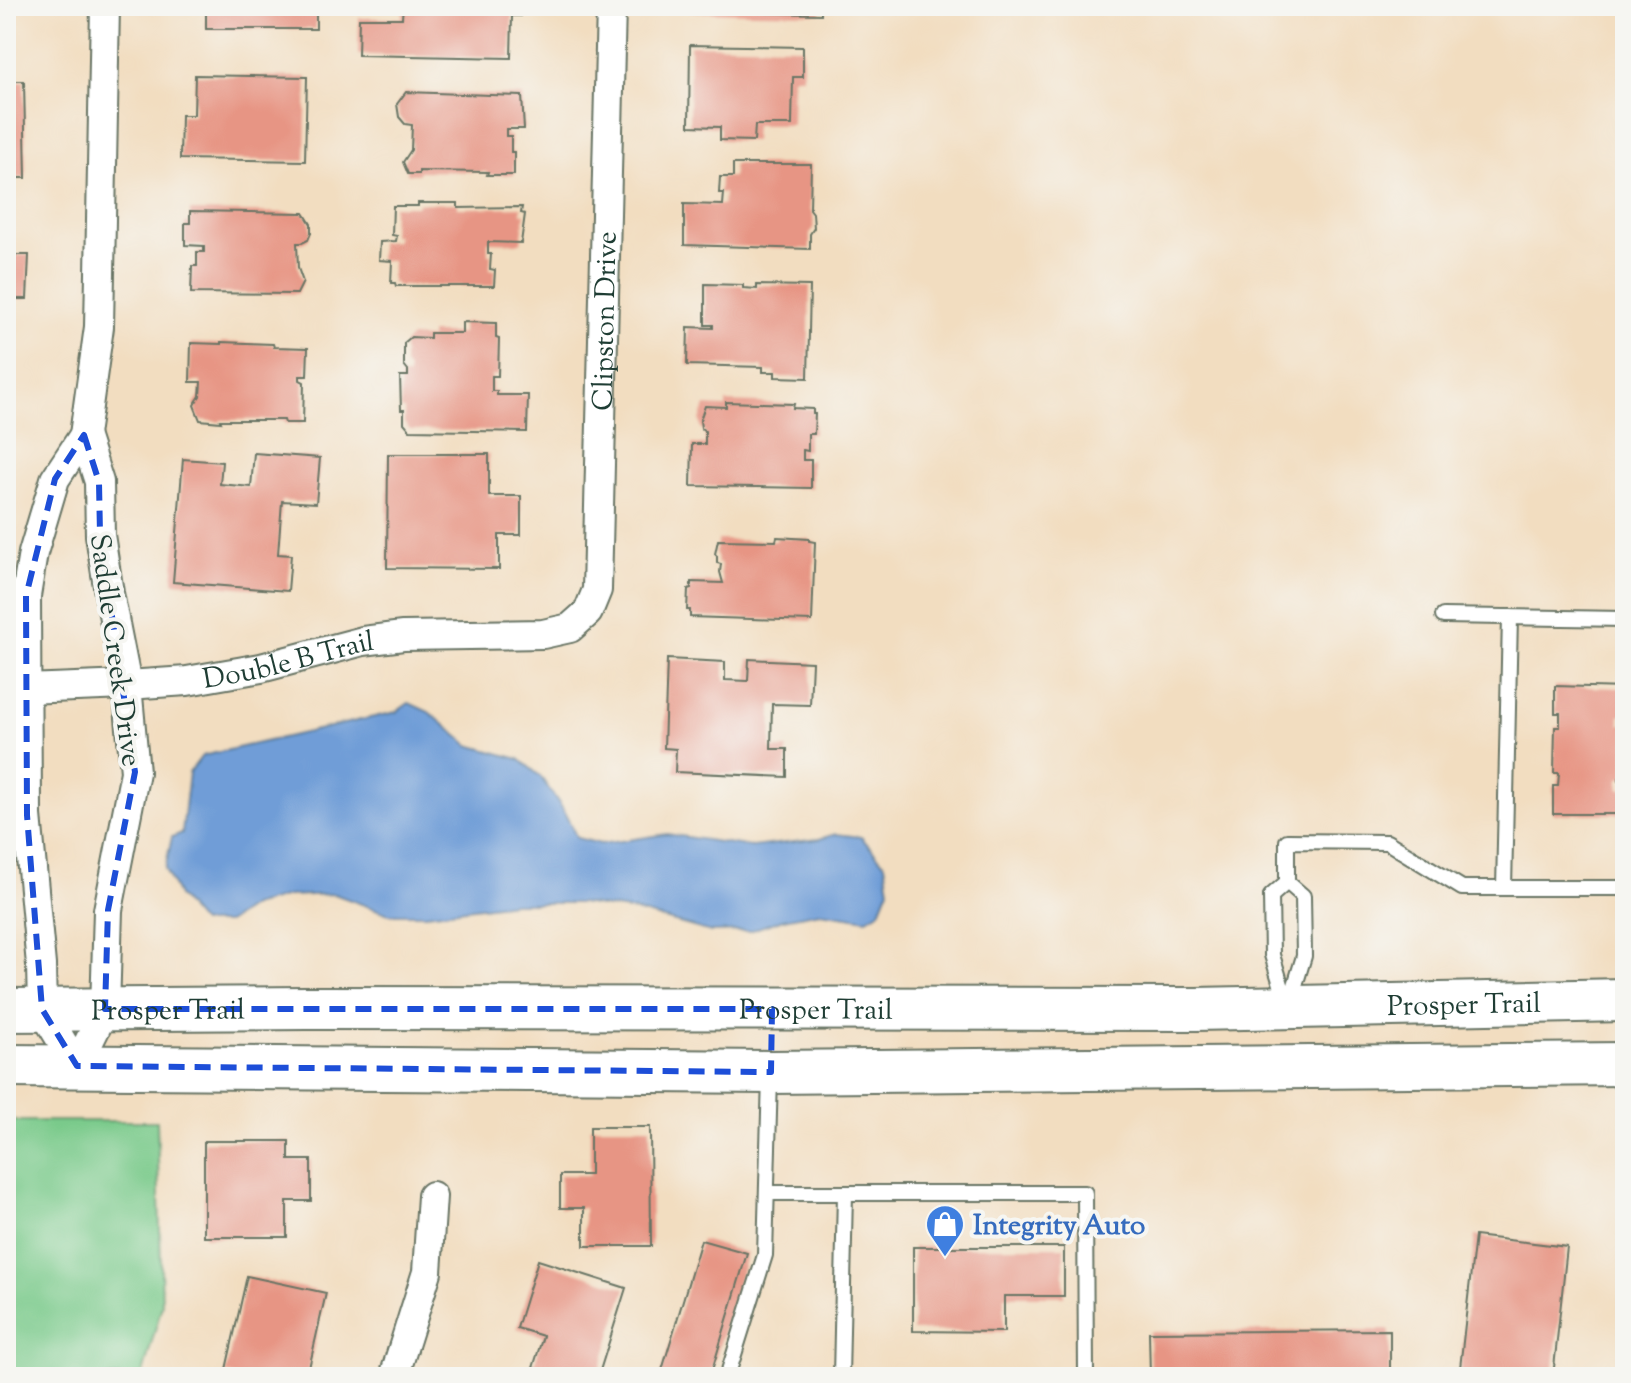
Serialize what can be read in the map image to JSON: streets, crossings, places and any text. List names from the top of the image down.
{
  "streets": {
    "main road": ["Prosper Trail"],
    "street": ["Clipston Drive", "Saddle Creek Drive", "Double B Trail"]
  },
  "crossings": [
    ["Clipston Drive", "Double B Trail"],
    ["Saddle Creek Drive", "Double B Trail"],
    ["Saddle Creek Drive", "Prosper Trail"]
  ],
  "places": {
    "shop": ["Integrity Auto"]
  }
}
